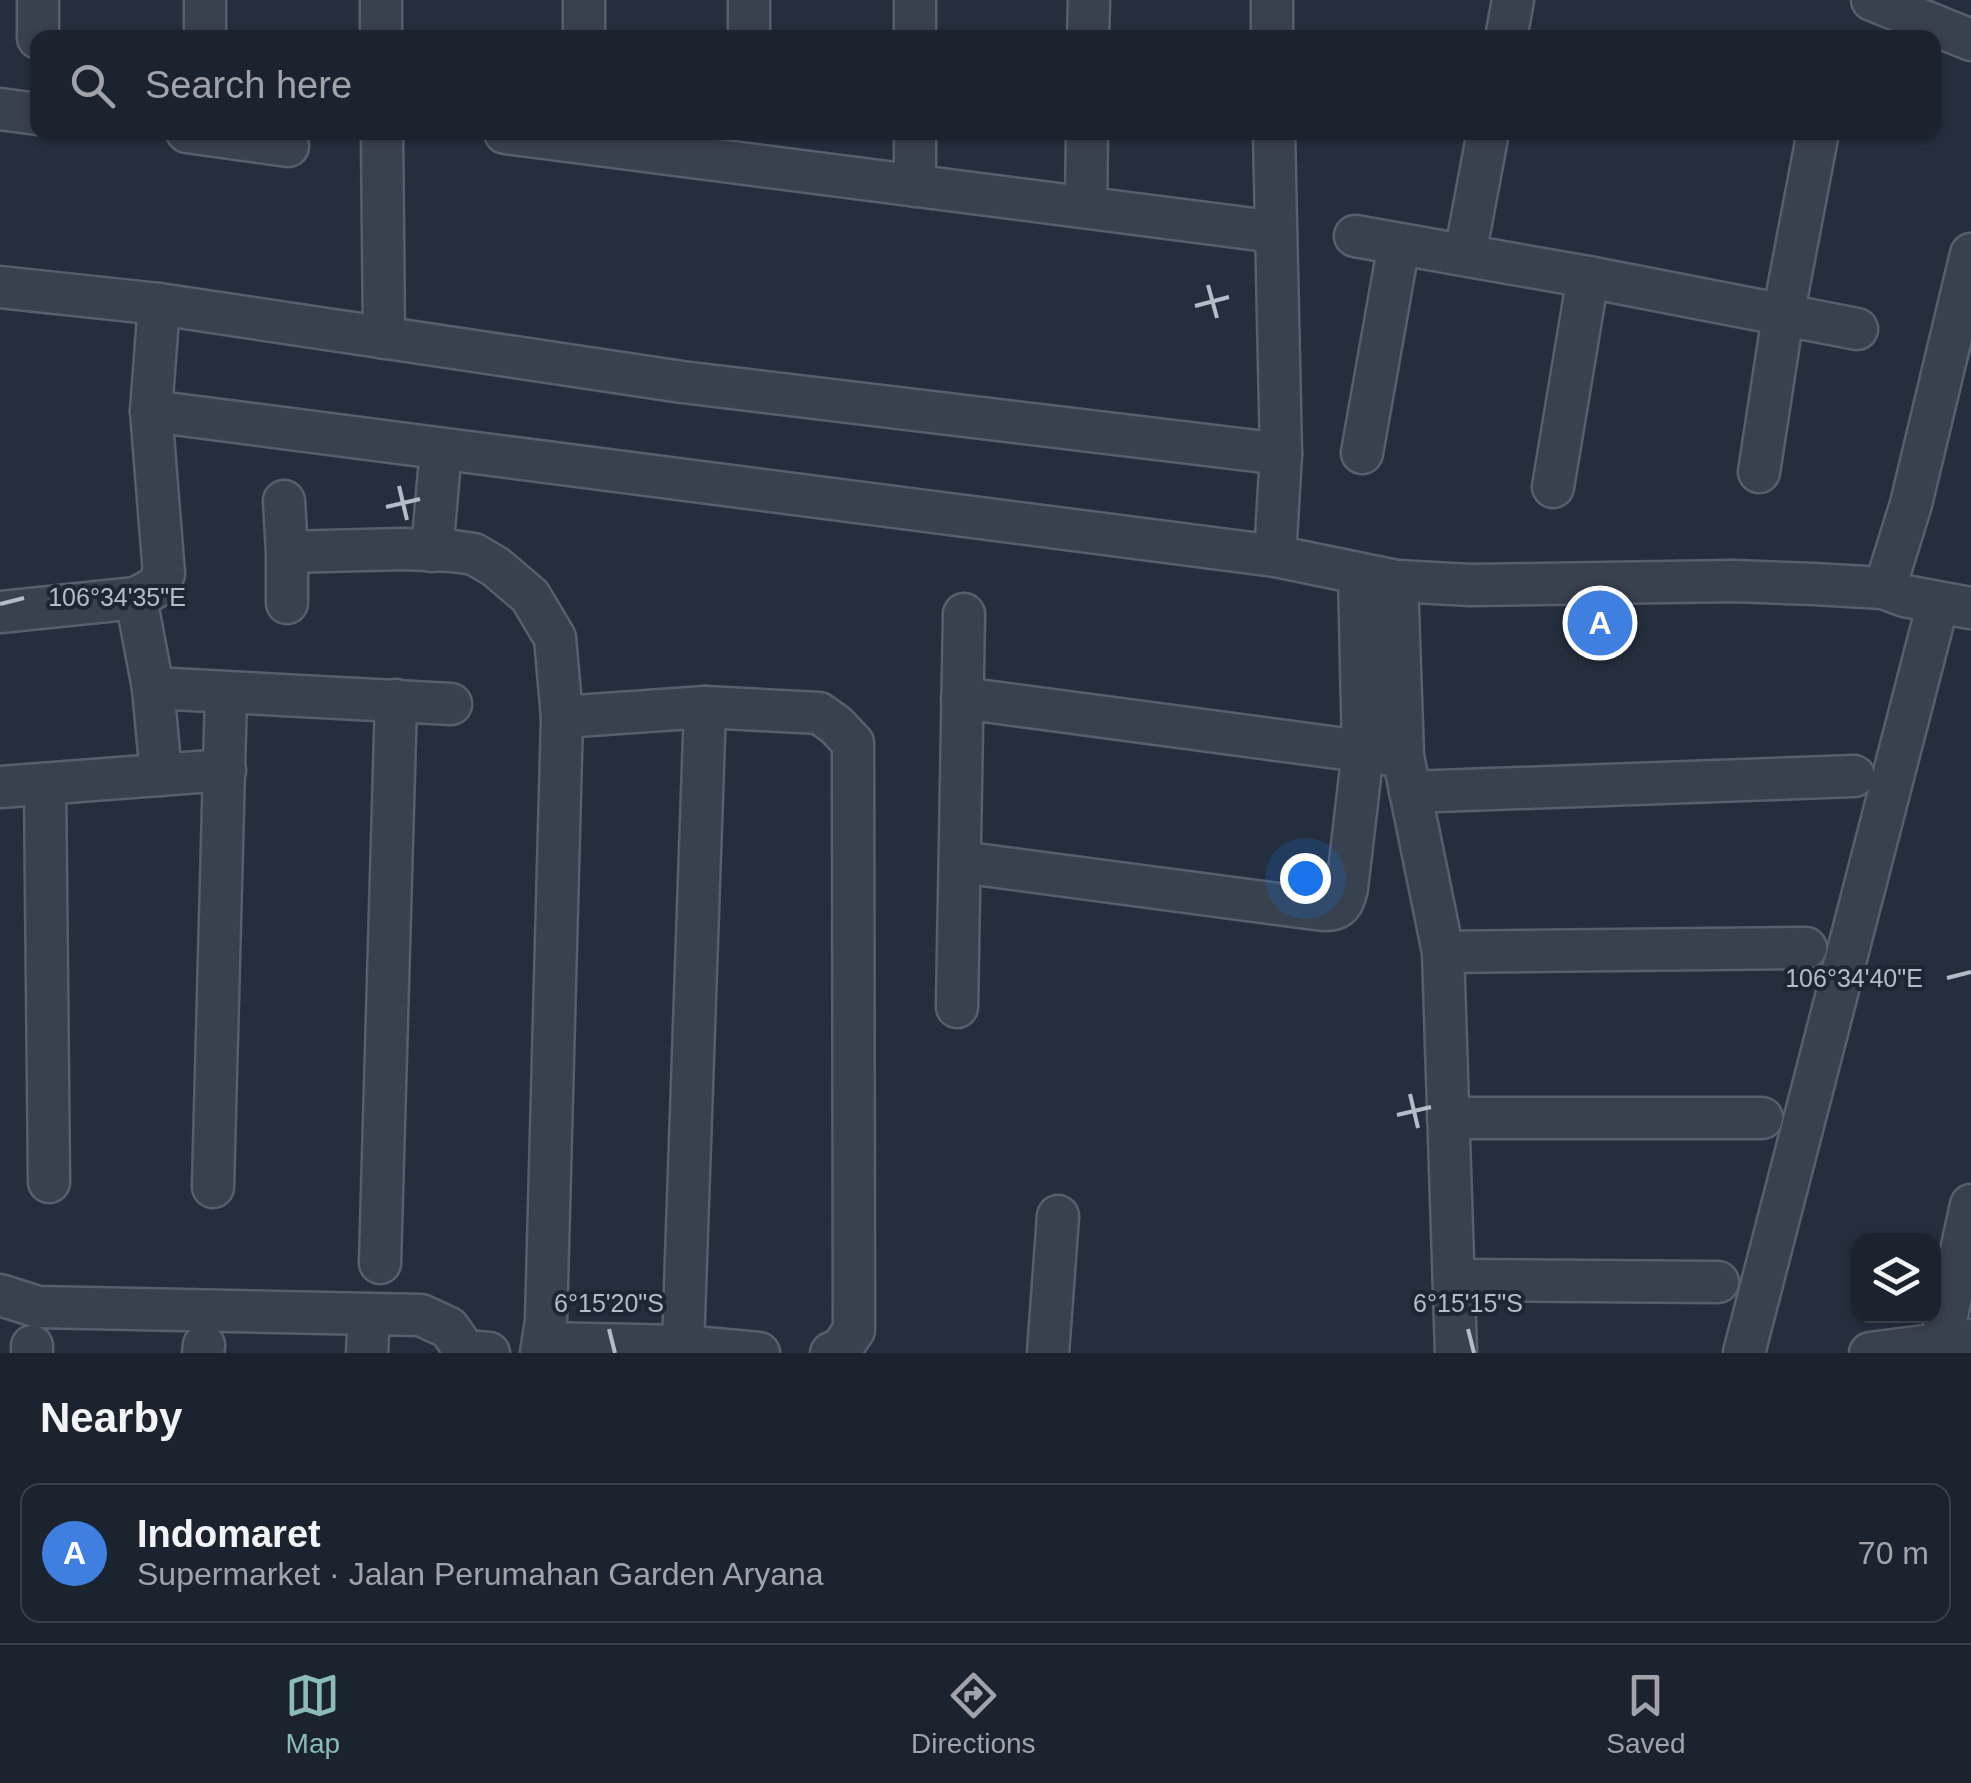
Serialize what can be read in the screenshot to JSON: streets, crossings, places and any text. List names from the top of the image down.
{
  "page": {
    "search": "Search here",
    "pins": "A",
    "heading": "Nearby",
    "list": [
      {
        "mark": "A",
        "name": "Indomaret",
        "note": "Supermarket · Jalan Perumahan Garden Aryana",
        "value": "70 m"
      }
    ],
    "nav": ["Map", "Directions", "Saved"]
  },
  "coordinates": [
    "106°34'35\"E",
    "106°34'40\"E",
    "6°15'20\"S",
    "6°15'15\"S"
  ]
}
